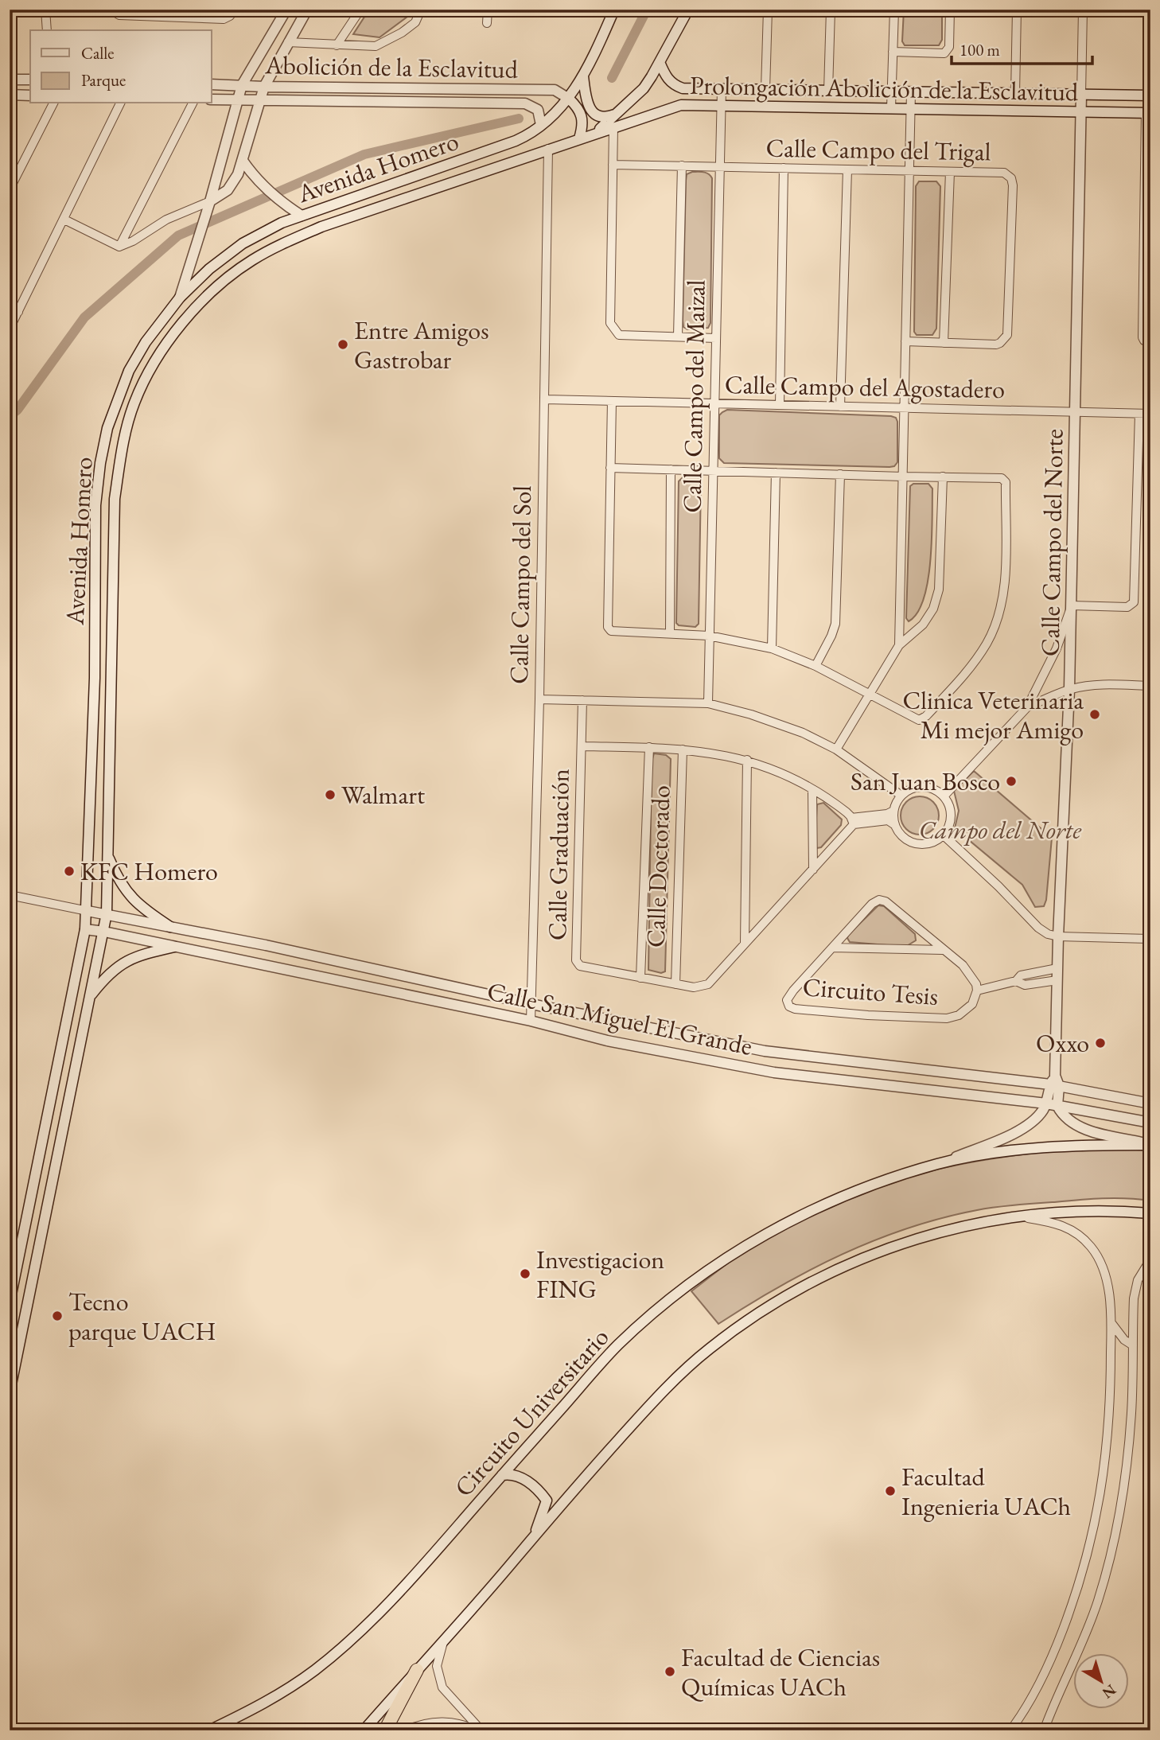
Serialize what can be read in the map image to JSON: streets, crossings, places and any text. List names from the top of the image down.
{
  "streets": {
    "main road": [
      "Abolición de la Esclavitud",
      "Prolongación Abolición de la Esclavitud",
      "Avenida Homero",
      "Calle Campo del Norte",
      "Calle San Miguel El Grande",
      "Circuito Universitario"
    ],
    "street": [
      "Calle Campo del Trigal",
      "Calle Campo del Agostadero",
      "Calle Campo del Maizal",
      "Calle Campo del Sol",
      "Calle Graduación",
      "Calle Doctorado",
      "Circuito Tesis"
    ]
  },
  "crossings": [
    ["Abolición de la Esclavitud", "Avenida Homero"],
    ["Prolongación Abolición de la Esclavitud", "Avenida Homero"],
    ["Prolongación Abolición de la Esclavitud", "Calle Campo del Maizal"],
    ["Prolongación Abolición de la Esclavitud", "Calle Campo del Norte"],
    ["Prolongación Abolición de la Esclavitud", "Calle Campo del Sol"],
    ["Calle Campo del Trigal", "Calle Campo del Maizal"],
    ["Avenida Homero", "Calle Campo del Sol"],
    ["Avenida Homero", "Calle San Miguel El Grande"],
    ["Calle Campo del Agostadero", "Calle Campo del Maizal"],
    ["Calle Campo del Agostadero", "Calle Campo del Norte"],
    ["Calle Campo del Agostadero", "Calle Campo del Sol"],
    ["Calle Campo del Norte", "Calle San Miguel El Grande"],
    ["Calle Campo del Sol", "Calle San Miguel El Grande"],
    ["Calle Graduación", "Calle Doctorado"]
  ],
  "parks": ["Campo del Norte"],
  "places": [
    "Entre Amigos Gastrobar",
    "Clinica Veterinaria Mi mejor Amigo",
    "San Juan Bosco",
    "Walmart",
    "KFC Homero",
    "Oxxo",
    "Investigacion FING",
    "Tecno parque UACH",
    "Facultad Ingenieria UACh",
    "Facultad de Ciencias Químicas UACh"
  ],
  "legend": ["Calle", "Parque"],
  "scale_bar": "100 m",
  "north": "bottom right"
}
